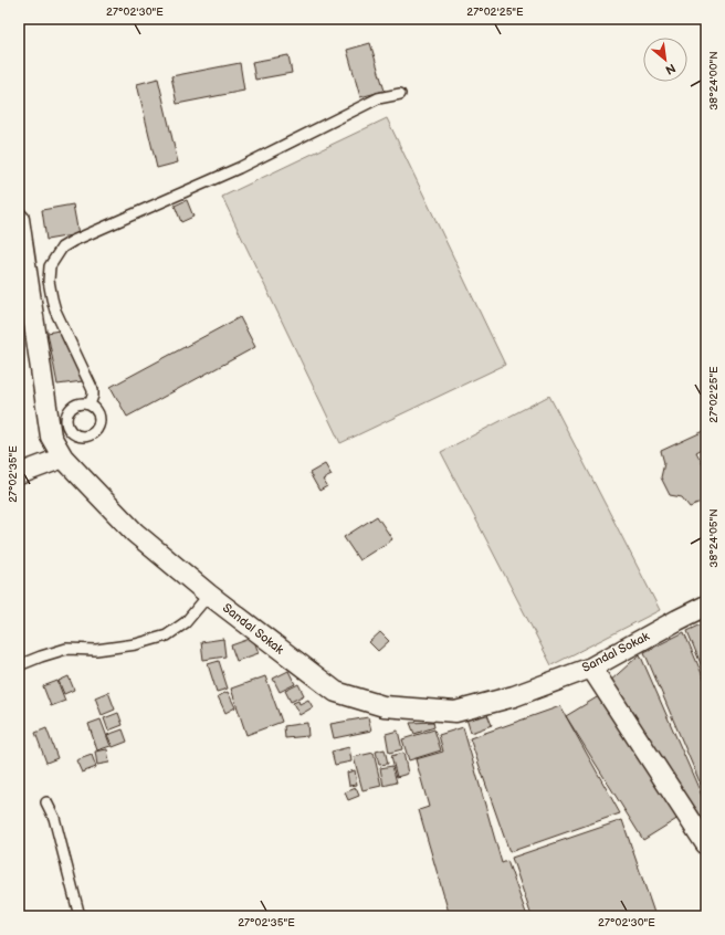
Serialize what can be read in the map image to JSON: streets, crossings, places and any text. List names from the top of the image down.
{
  "streets": {
    "street": ["Sandal Sokak"]
  },
  "north": "bottom right",
  "coordinates": [
    "27°02'30\"E",
    "27°02'25\"E",
    "38°24'00\"N",
    "27°02'35\"E",
    "38°24'05\"N"
  ]
}
